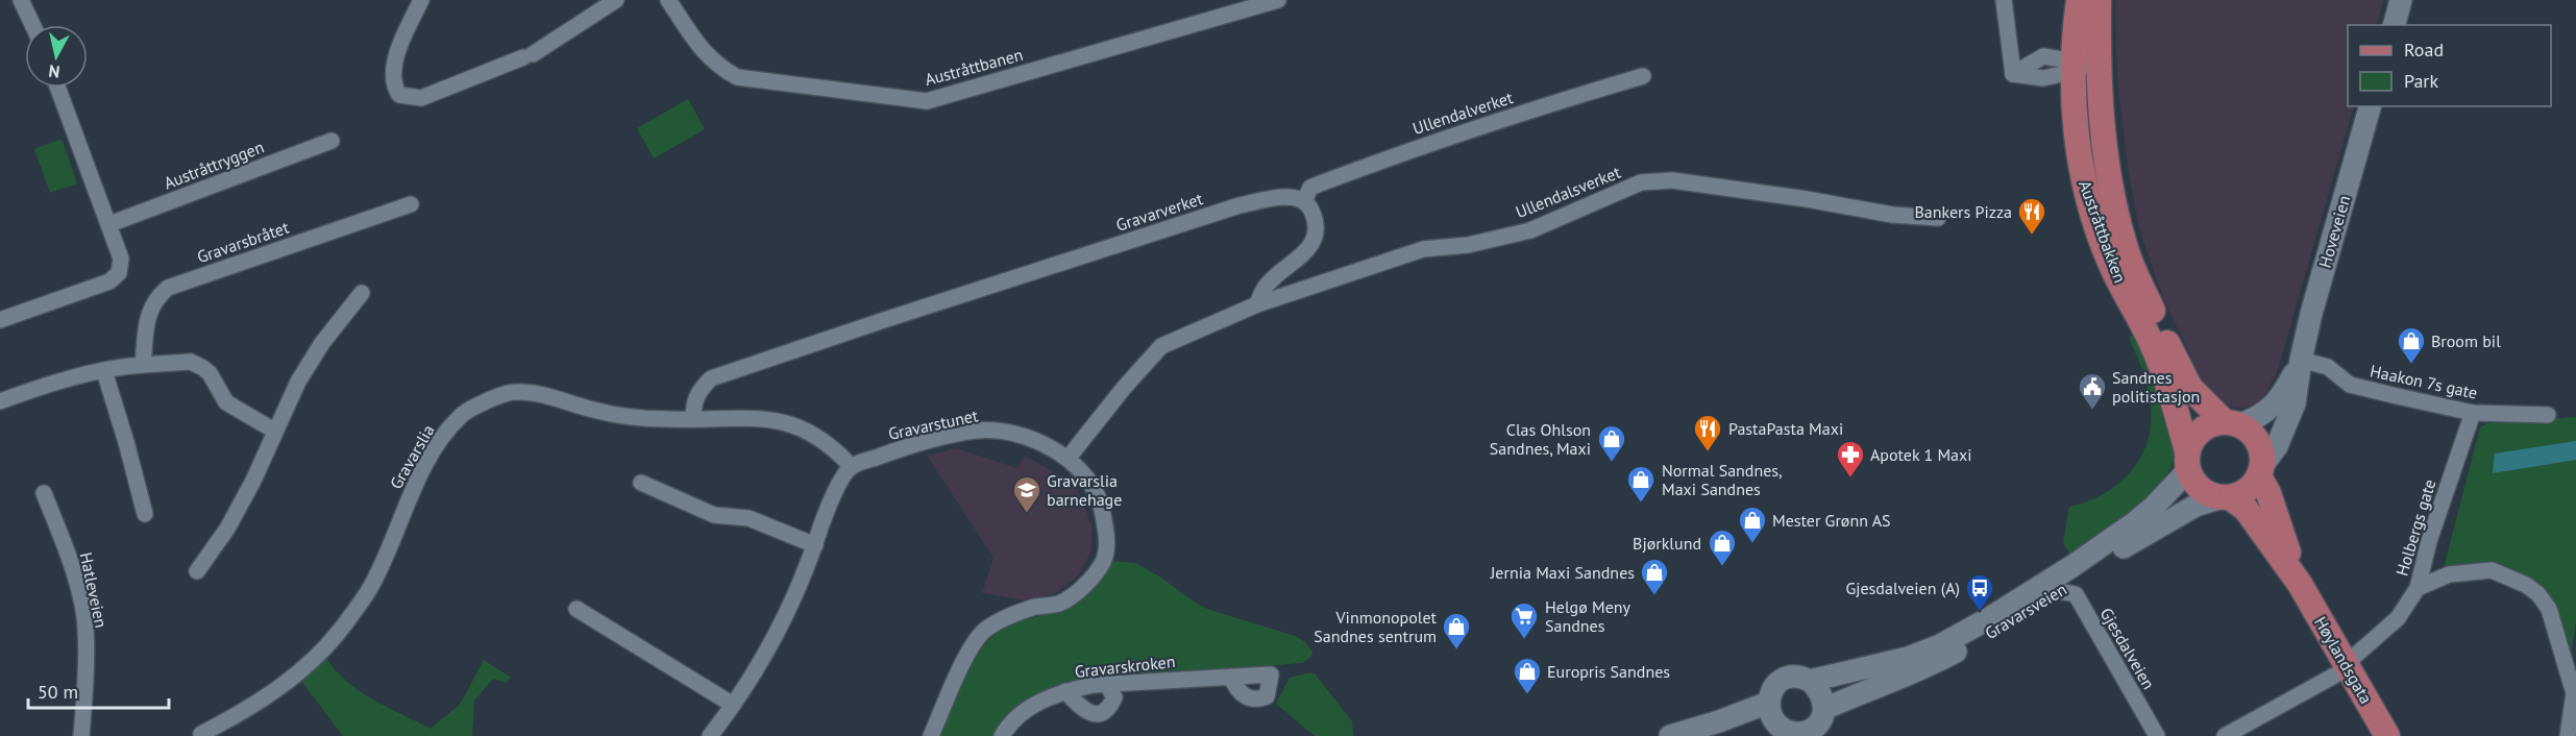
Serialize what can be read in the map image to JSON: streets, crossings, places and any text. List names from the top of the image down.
{
  "streets": {
    "main road": [
      "Austråttbakken",
      "Hoveveien",
      "Gravarsveien",
      "Høylandsgata"
    ],
    "street": [
      "Austråttbanen",
      "Ullendalverket",
      "Austråttryggen",
      "Ullendalsverket",
      "Gravarverket",
      "Gravarsbråtet",
      "Haakon 7s gate",
      "Gravarstunet",
      "Gravarslia",
      "Holbergs gate",
      "Hatleveien",
      "Gjesdalveien",
      "Gravarskroken"
    ]
  },
  "crossings": [
    ["Ullendalverket", "Gravarverket"],
    ["Gravarverket", "Gravarslia"],
    ["Austråttbakken", "Hoveveien"],
    ["Austråttbakken", "Gravarsveien"],
    ["Austråttbakken", "Høylandsgata"],
    ["Hoveveien", "Haakon 7s gate"],
    ["Hoveveien", "Gravarsveien"],
    ["Hoveveien", "Høylandsgata"],
    ["Haakon 7s gate", "Holbergs gate"],
    ["Gravarstunet", "Gravarslia"],
    ["Holbergs gate", "Høylandsgata"],
    ["Gravarsveien", "Gjesdalveien"],
    ["Gravarsveien", "Høylandsgata"]
  ],
  "places": {
    "restaurant": ["Bankers Pizza", "PastaPasta Maxi"],
    "shop": [
      "Broom bil",
      "Clas Ohlson Sandnes, Maxi",
      "Normal Sandnes, Maxi Sandnes",
      "Mester Grønn AS",
      "Bjørklund",
      "Jernia Maxi Sandnes",
      "Vinmonopolet Sandnes sentrum",
      "Europris Sandnes"
    ],
    "public building": ["Sandnes politistasjon"],
    "pharmacy": ["Apotek 1 Maxi"],
    "school or university": ["Gravarslia barnehage"],
    "bus stop": ["Gjesdalveien (A)"],
    "supermarket": ["Helgø Meny Sandnes"]
  },
  "legend": ["Road", "Park"],
  "scale_bar": "50 m",
  "north": "bottom"
}
